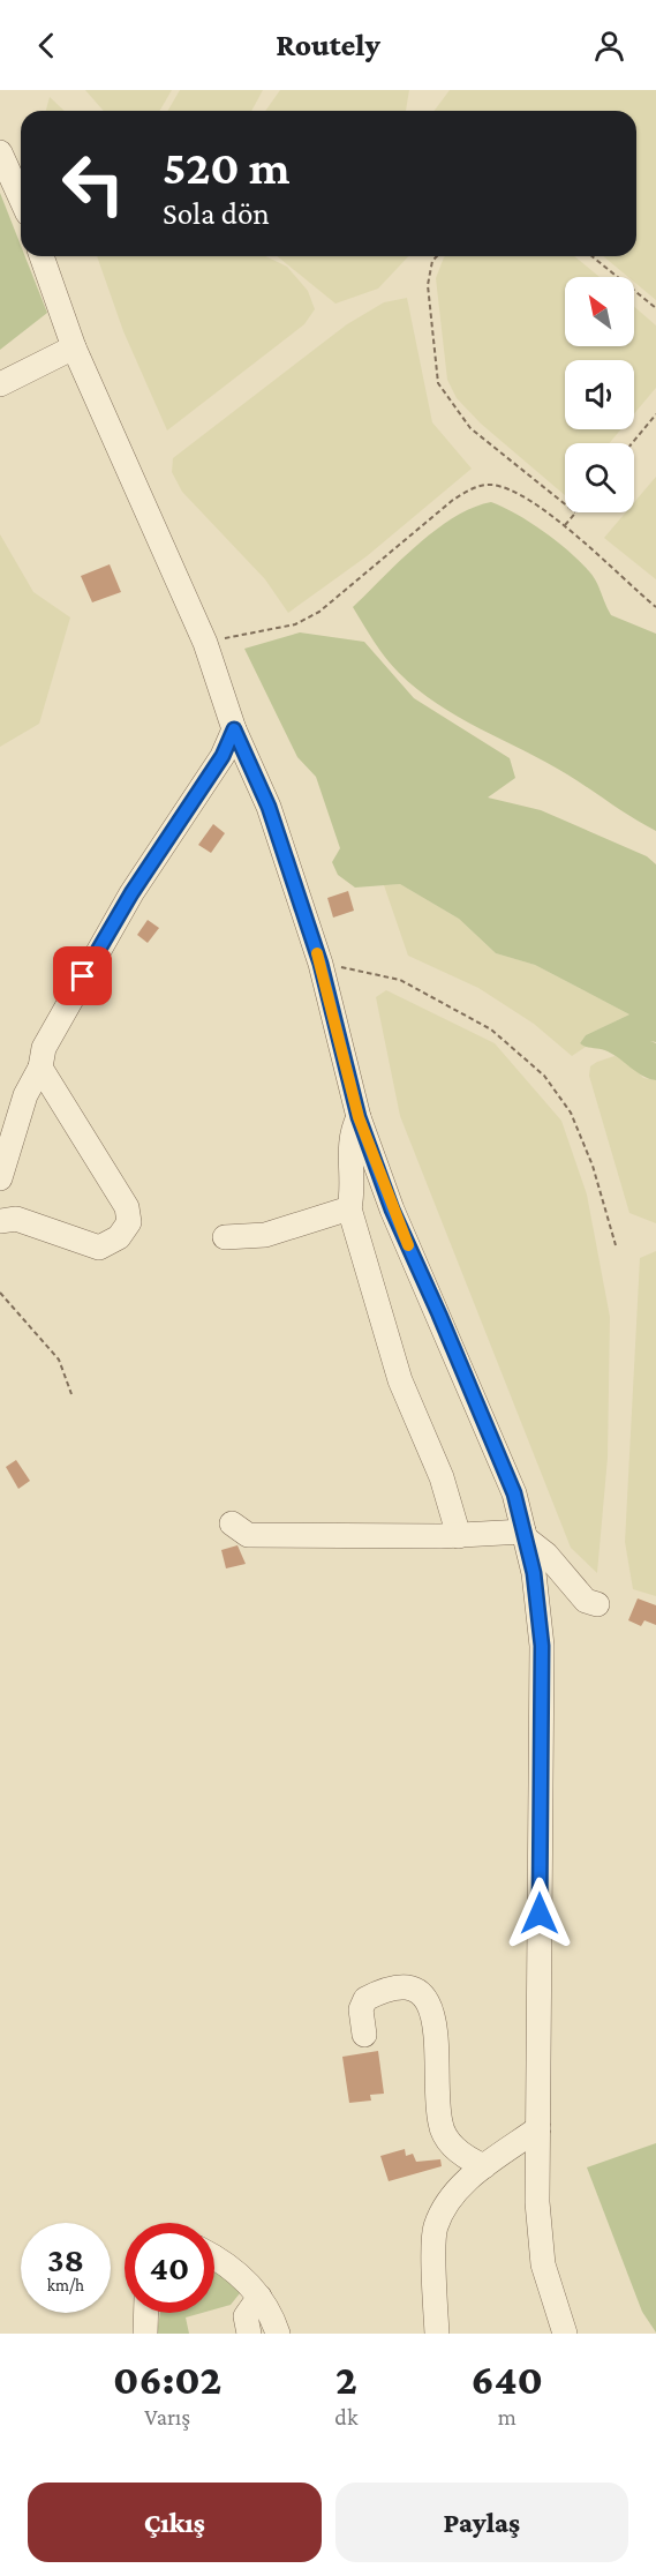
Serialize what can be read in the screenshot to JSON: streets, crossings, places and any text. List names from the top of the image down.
{
  "north": "top left",
  "page": {
    "header": "Routely",
    "turn": ["520 m", "Sola dön"],
    "speed": "38 km/h",
    "limit": "40",
    "eta": [
      "06:02",
      "Varış",
      "2",
      "dk",
      "640",
      "m"
    ],
    "buttons": ["Çıkış", "Paylaş"]
  }
}
